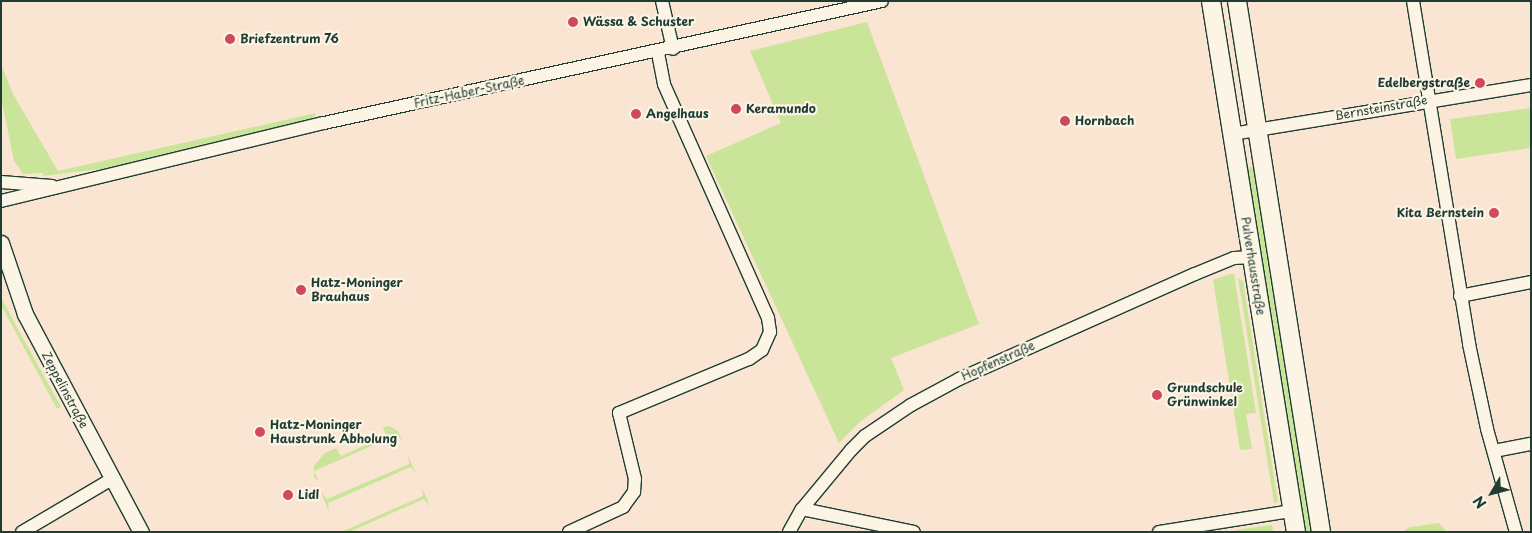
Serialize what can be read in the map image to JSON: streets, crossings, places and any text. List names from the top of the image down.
{
  "streets": {
    "main road": ["Pulverhausstraße"],
    "street": [
      "Fritz-Haber-Straße",
      "Bernsteinstraße",
      "Hopfenstraße",
      "Zeppelinstraße"
    ]
  },
  "crossings": [
    ["Bernsteinstraße", "Pulverhausstraße"],
    ["Pulverhausstraße", "Hopfenstraße"]
  ],
  "places": [
    "Wässa & Schuster",
    "Briefzentrum 76",
    "Edelbergstraße",
    "Keramundo",
    "Angelhaus",
    "Hornbach",
    "Kita Bernstein",
    "Hatz-Moninger Brauhaus",
    "Grundschule Grünwinkel",
    "Hatz-Moninger Haustrunk Abholung",
    "Lidl"
  ],
  "north": "bottom left"
}
